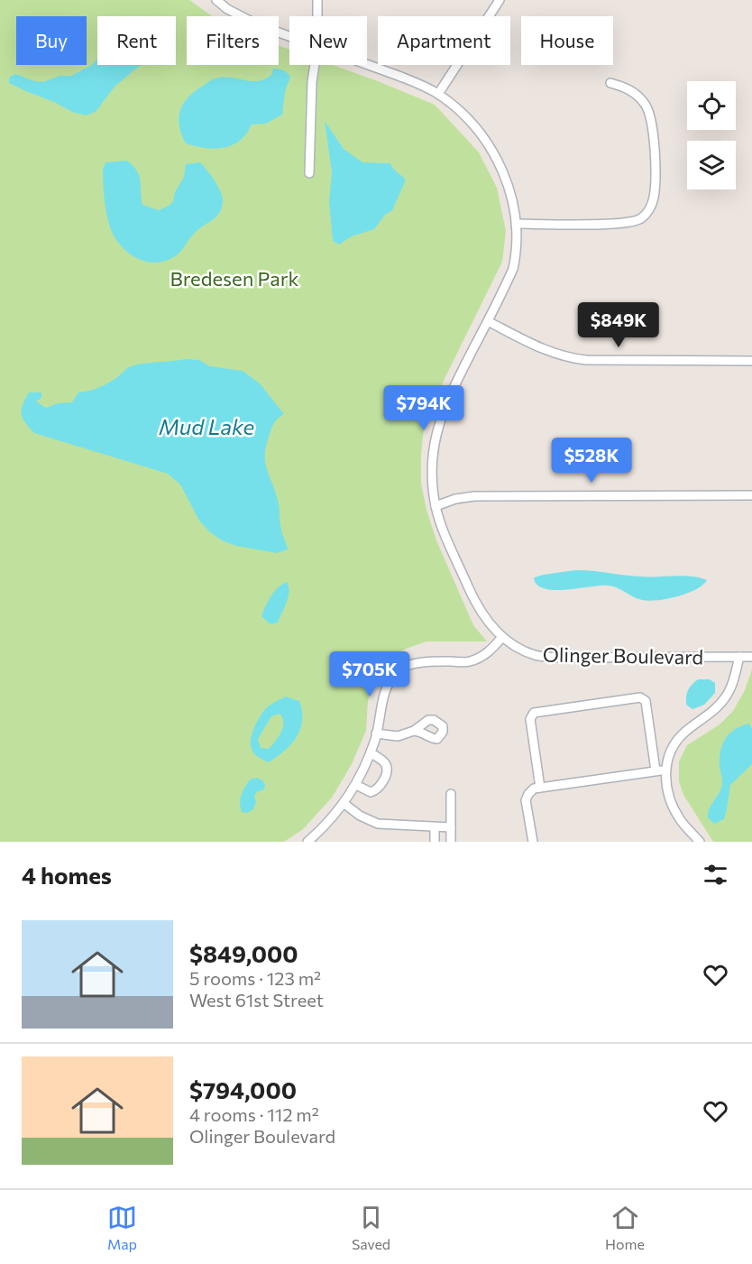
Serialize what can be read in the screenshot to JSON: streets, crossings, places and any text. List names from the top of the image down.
{
  "streets": {
    "street": ["Olinger Boulevard"]
  },
  "water": ["Mud Lake"],
  "parks": ["Bredesen Park"],
  "page": {
    "chip": [
      "Buy",
      "Rent",
      "Filters",
      "New",
      "Apartment",
      "House"
    ],
    "price": [
      "$849K",
      "$794K",
      "$528K",
      "$705K"
    ],
    "heading": "4 homes",
    "list": [
      {
        "name": "$849,000",
        "note": "5 rooms · 123 m² · West 61st Street"
      },
      {
        "name": "$794,000",
        "note": "4 rooms · 112 m² · Olinger Boulevard"
      }
    ],
    "tabs": ["Map", "Saved", "Home"]
  }
}
